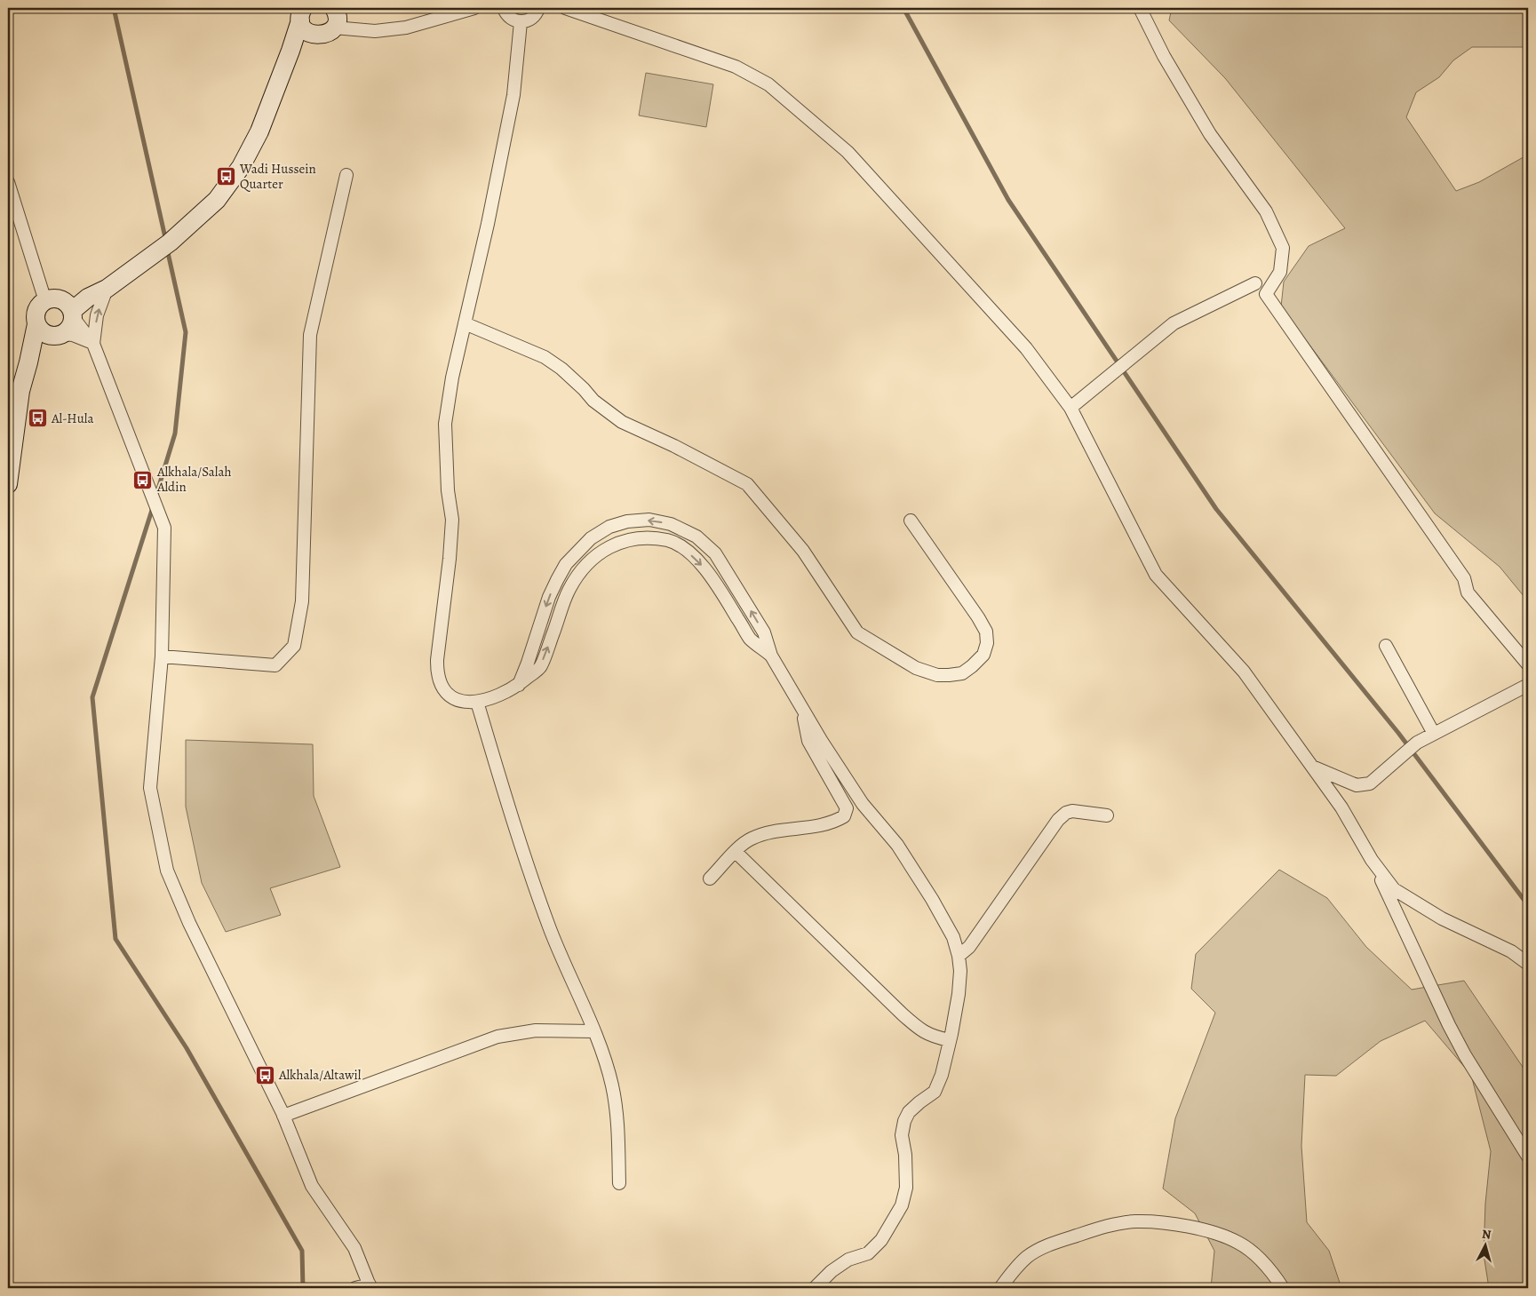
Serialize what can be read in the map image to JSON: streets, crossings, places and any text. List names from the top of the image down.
{
  "places": {
    "bus stop": [
      "Wadi Hussein Quarter",
      "Al-Hula",
      "Alkhala/Salah Aldin",
      "Alkhala/Altawil"
    ]
  },
  "north": "top"
}
